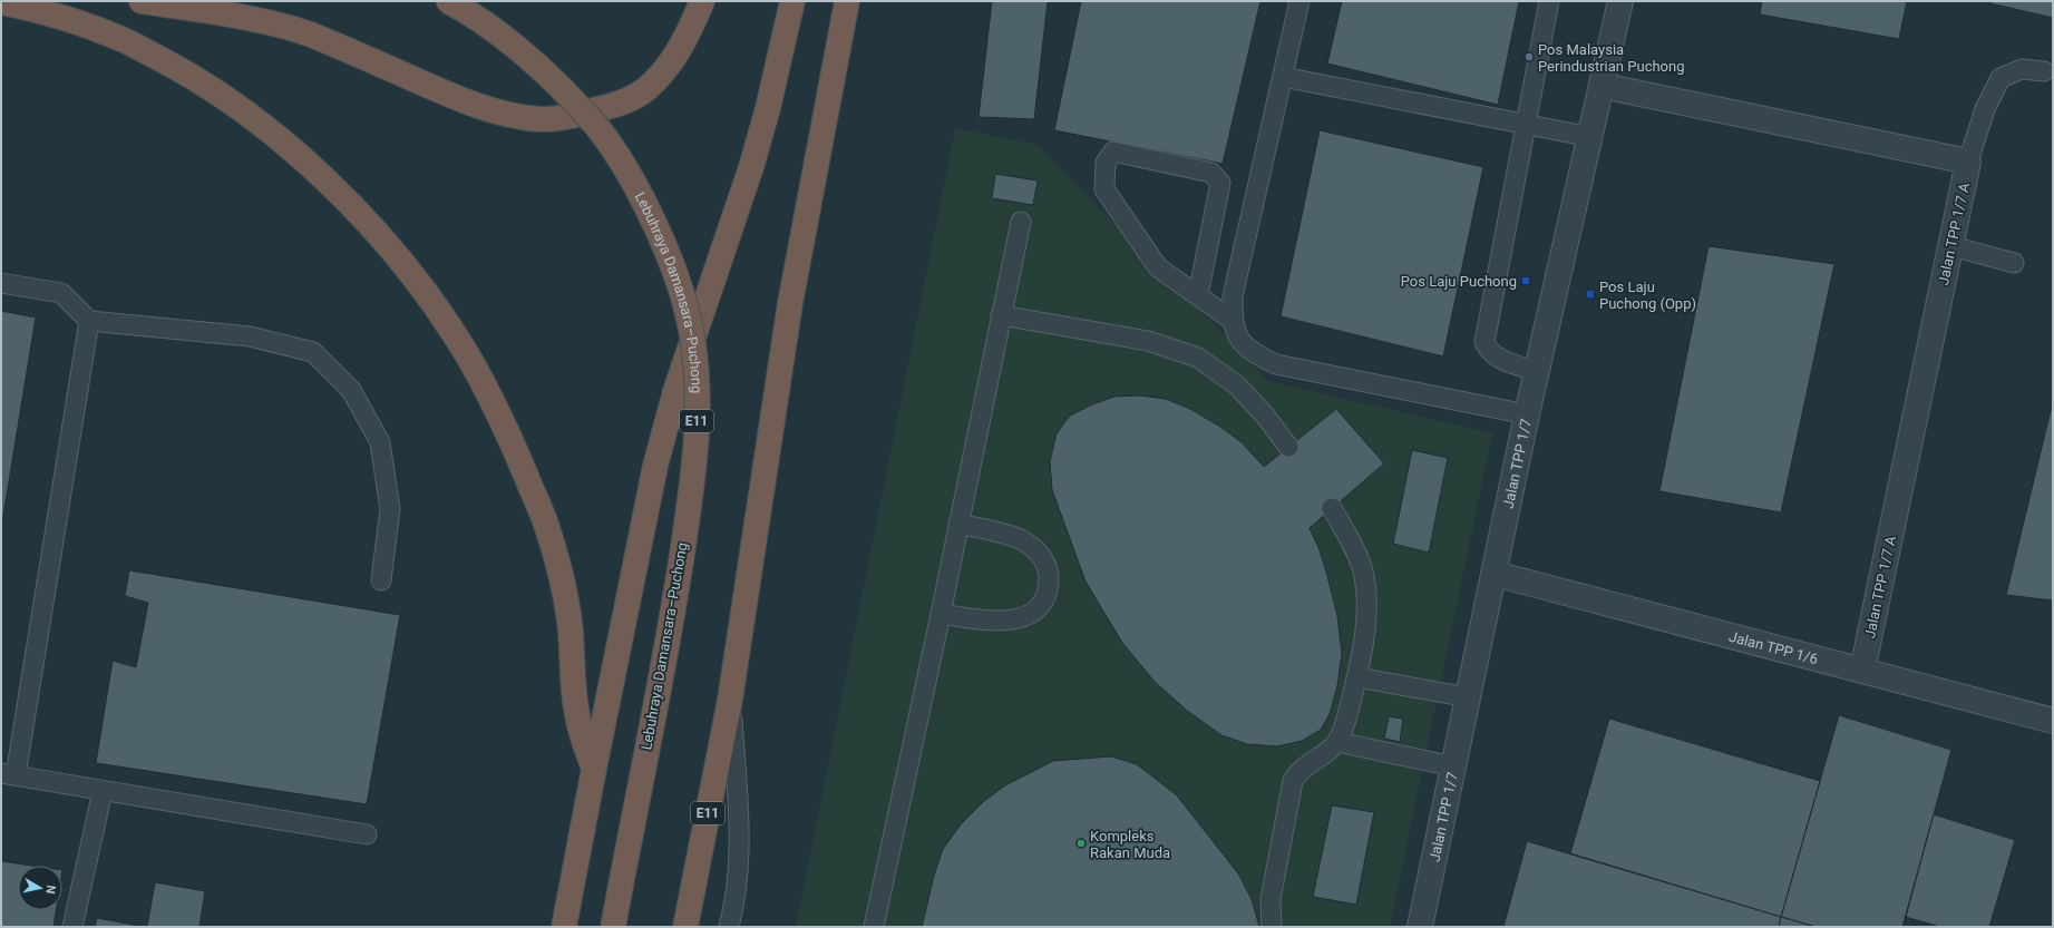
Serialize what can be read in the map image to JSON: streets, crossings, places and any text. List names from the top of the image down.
{
  "streets": {
    "highway": ["Lebuhraya Damansara–Puchong", "E11"],
    "street": ["Jalan TPP 1/7 A", "Jalan TPP 1/7", "Jalan TPP 1/6"]
  },
  "crossings": [
    ["Jalan TPP 1/7 A", "Jalan TPP 1/7"],
    ["Jalan TPP 1/7 A", "Jalan TPP 1/6"],
    ["Jalan TPP 1/7", "Jalan TPP 1/6"]
  ],
  "places": {
    "other": ["Pos Malaysia Perindustrian Puchong", "Kompleks Rakan Muda"],
    "transit": ["Pos Laju Puchong", "Pos Laju Puchong (Opp)"]
  },
  "north": "right"
}
